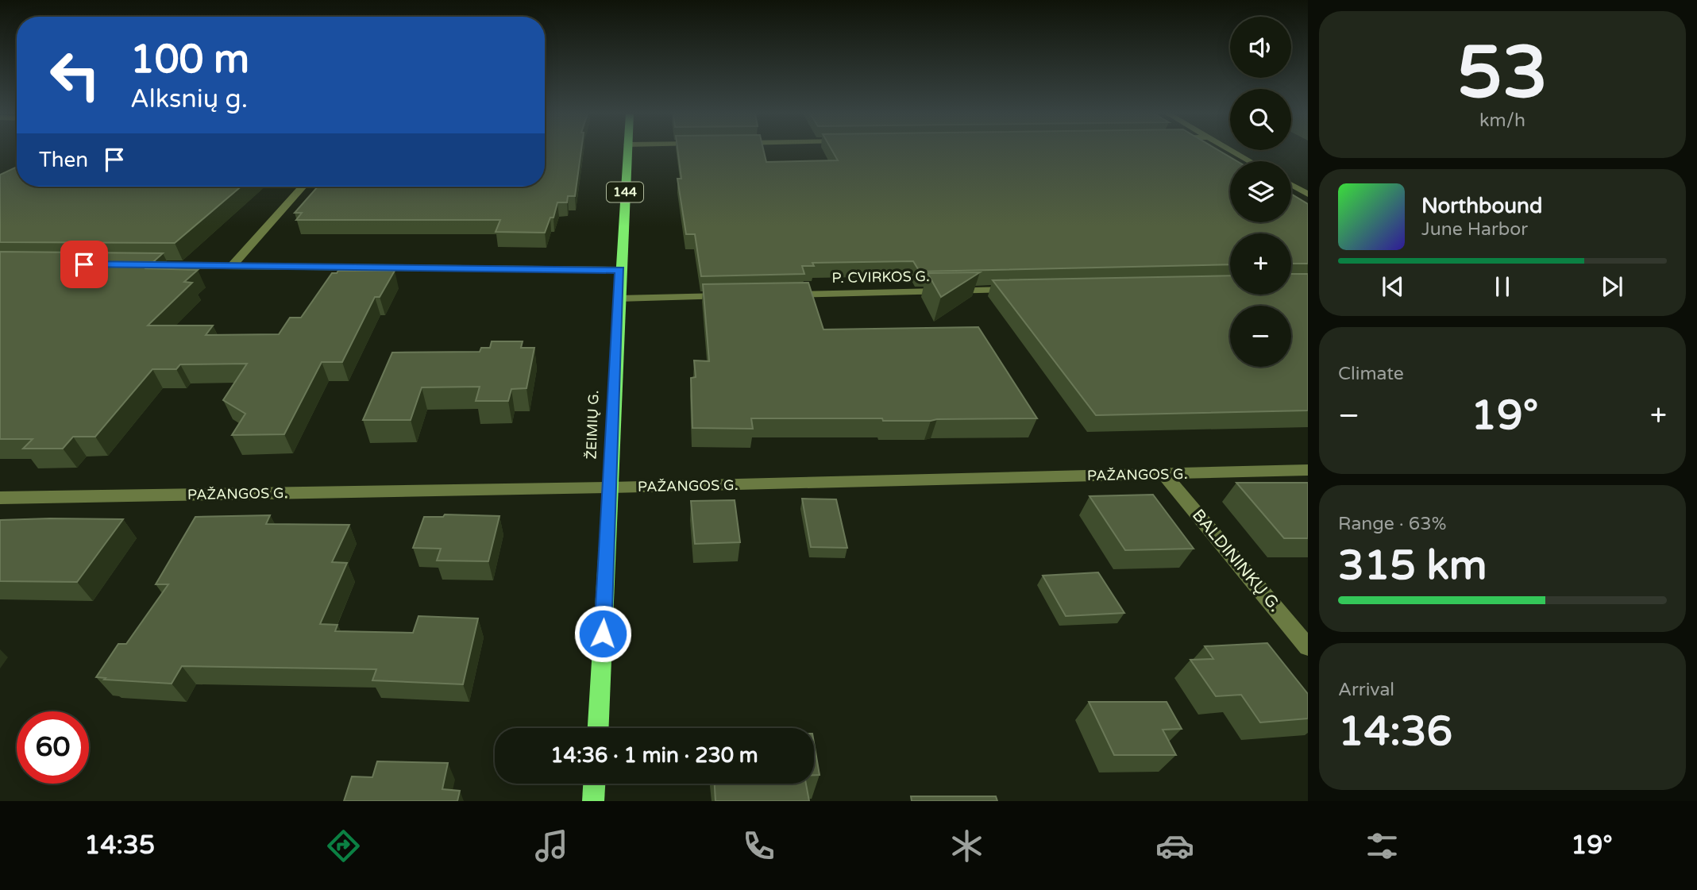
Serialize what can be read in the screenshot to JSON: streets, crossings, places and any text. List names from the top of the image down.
{
  "streets": {
    "main road": ["144", "ŽEIMIŲ G."],
    "street": ["P. CVIRKOS G.", "PAŽANGOS G.", "BALDININKŲ G."]
  },
  "crossings": [
    ["ŽEIMIŲ G.", "PAŽANGOS G."],
    ["PAŽANGOS G.", "BALDININKŲ G."]
  ],
  "page": {
    "tile": [
      ["53", "km/h"],
      "Climate",
      ["Range · 63%", "315 km"],
      ["Arrival", "14:36"]
    ],
    "map_buttons": ["+", "−"],
    "turn": ["100 m", "Alksnių g."],
    "then": "Then",
    "song": ["Northbound", "June Harbor"],
    "heat": ["−", "19°", "+"],
    "limit": "60",
    "trip": "14:36 · 1 min · 230 m",
    "tabs": ["14:35", "19°"]
  }
}
